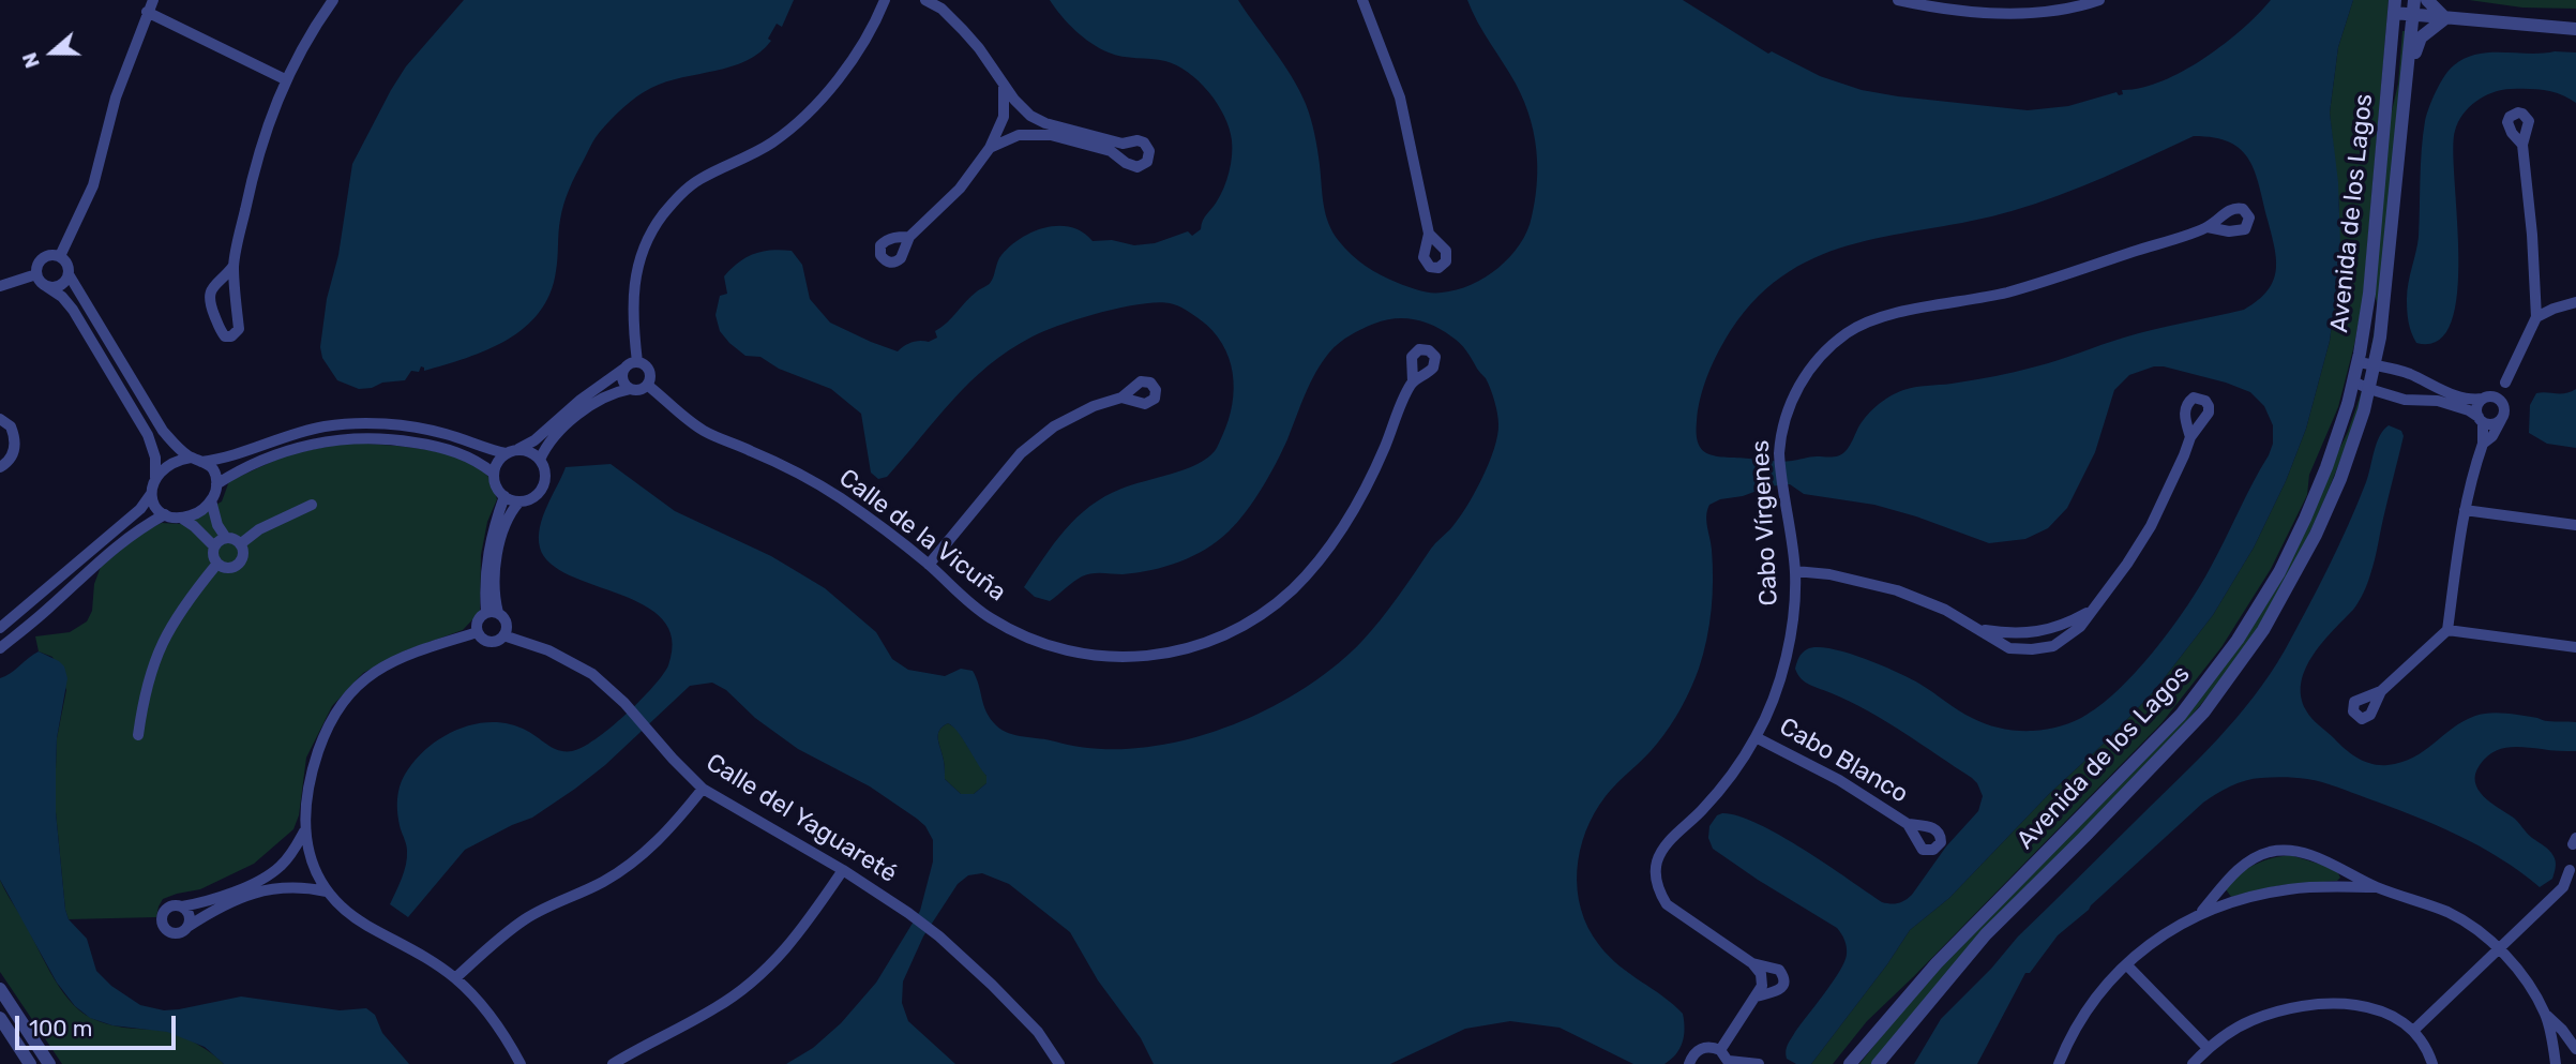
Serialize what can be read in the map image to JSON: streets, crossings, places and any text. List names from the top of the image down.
{
  "streets": {
    "street": [
      "Avenida de los Lagos",
      "Cabo Vírgenes",
      "Calle de la Vicuña",
      "Cabo Blanco",
      "Calle del Yaguareté"
    ]
  },
  "crossings": [
    ["Cabo Vírgenes", "Cabo Blanco"]
  ],
  "scale_bar": "100 m",
  "north": "left"
}
